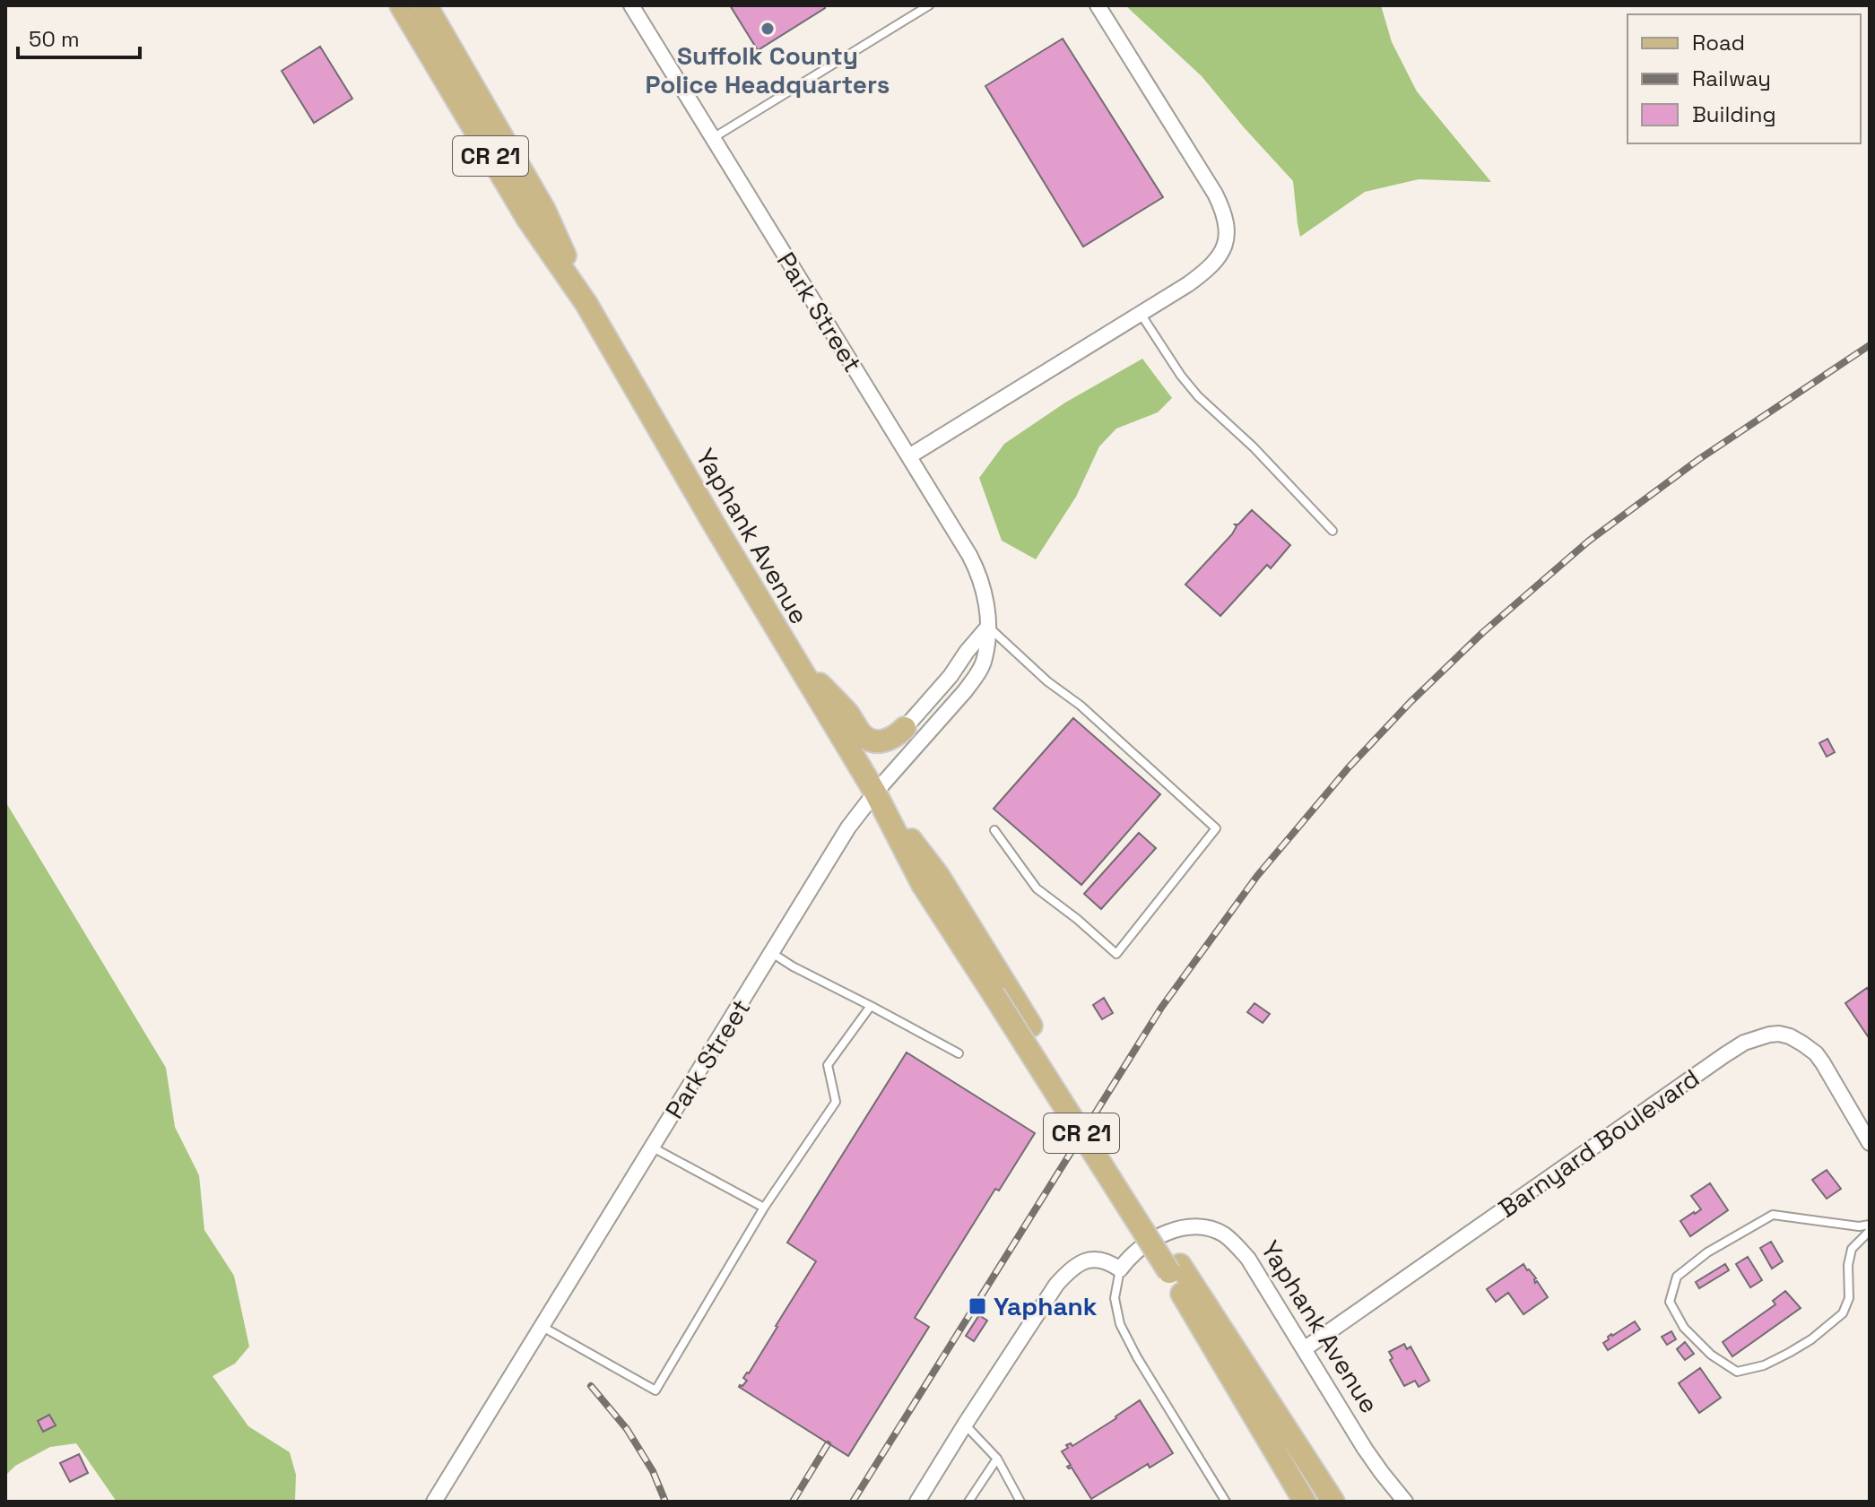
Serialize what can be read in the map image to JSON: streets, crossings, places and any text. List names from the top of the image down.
{
  "streets": {
    "main road": ["CR 21", "Yaphank Avenue"],
    "street": ["Park Street", "Barnyard Boulevard"]
  },
  "crossings": [
    ["Park Street", "Yaphank Avenue"],
    ["Yaphank Avenue", "Barnyard Boulevard"]
  ],
  "places": {
    "other": ["Suffolk County Police Headquarters"],
    "transit": ["Yaphank"]
  },
  "legend": ["Road", "Railway", "Building"],
  "scale_bar": "50 m"
}
